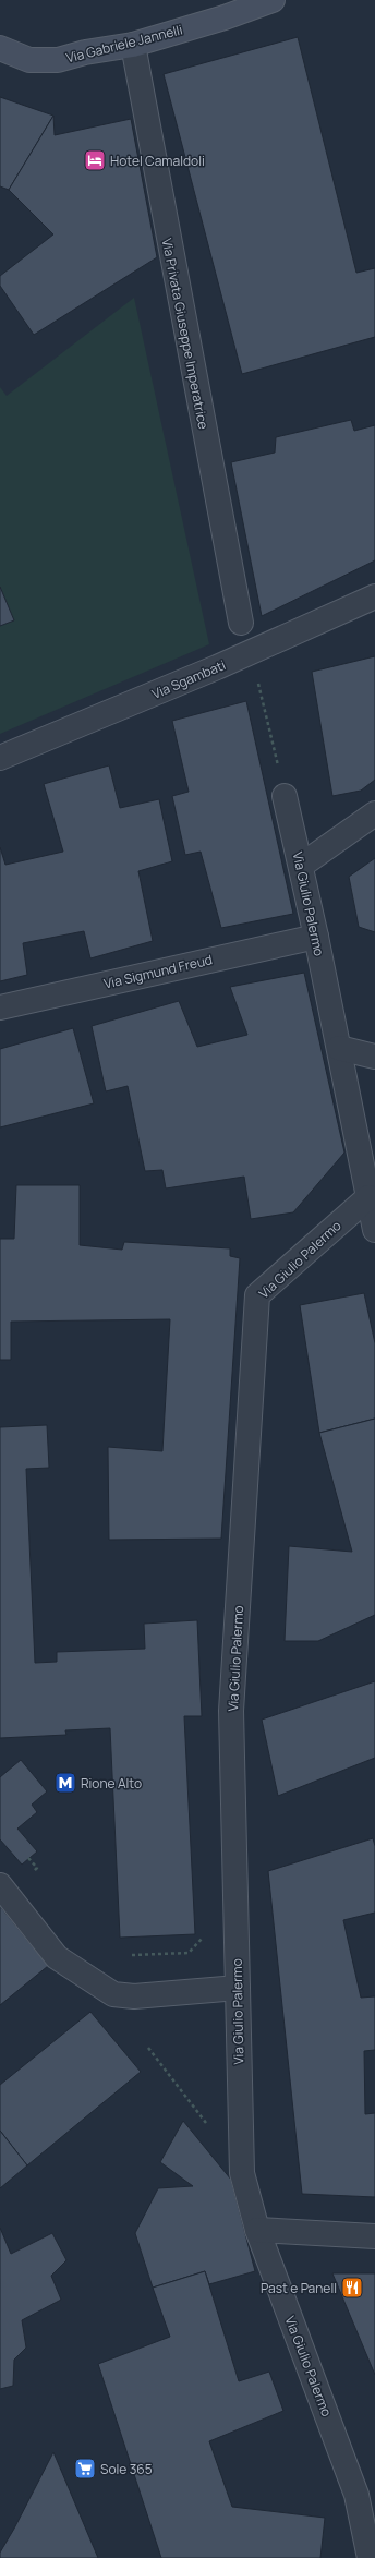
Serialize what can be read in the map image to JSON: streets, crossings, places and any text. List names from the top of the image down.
{
  "streets": {
    "main road": ["Via Gabriele Jannelli"],
    "street": [
      "Via Privata Giuseppe Imperatrice",
      "Via Sgambati",
      "Via Giulio Palermo",
      "Via Sigmund Freud"
    ]
  },
  "crossings": [
    ["Via Gabriele Jannelli", "Via Privata Giuseppe Imperatrice"],
    ["Via Giulio Palermo", "Via Sigmund Freud"]
  ],
  "places": {
    "hotel": ["Hotel Camaldoli"],
    "metro station": ["Rione Alto"],
    "restaurant": ["Past e Panell"],
    "supermarket": ["Sole 365"]
  }
}
